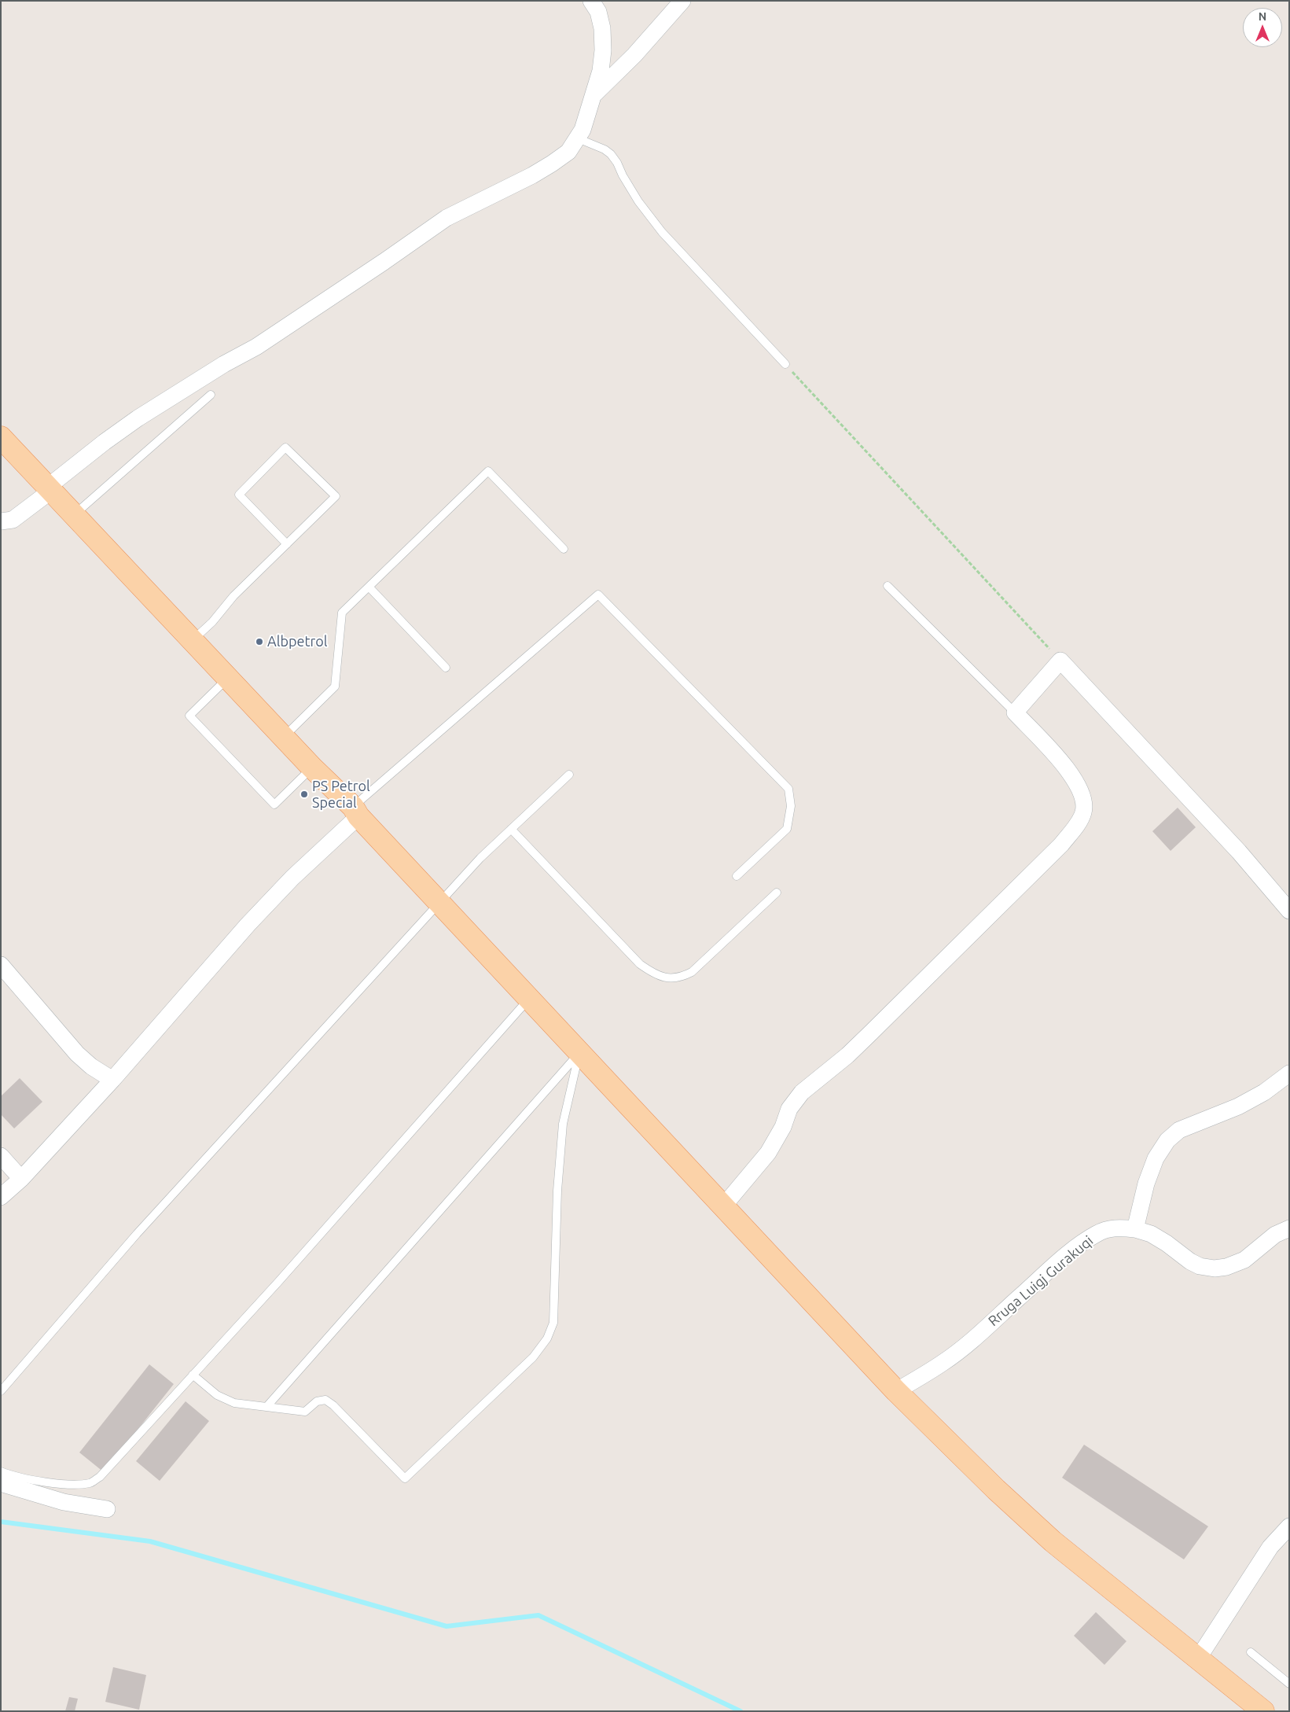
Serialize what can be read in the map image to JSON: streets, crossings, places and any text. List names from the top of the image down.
{
  "streets": {
    "street": ["Rruga Luigj Gurakuqi"]
  },
  "places": ["Albpetrol", "PS Petrol Special"],
  "north": "top"
}
